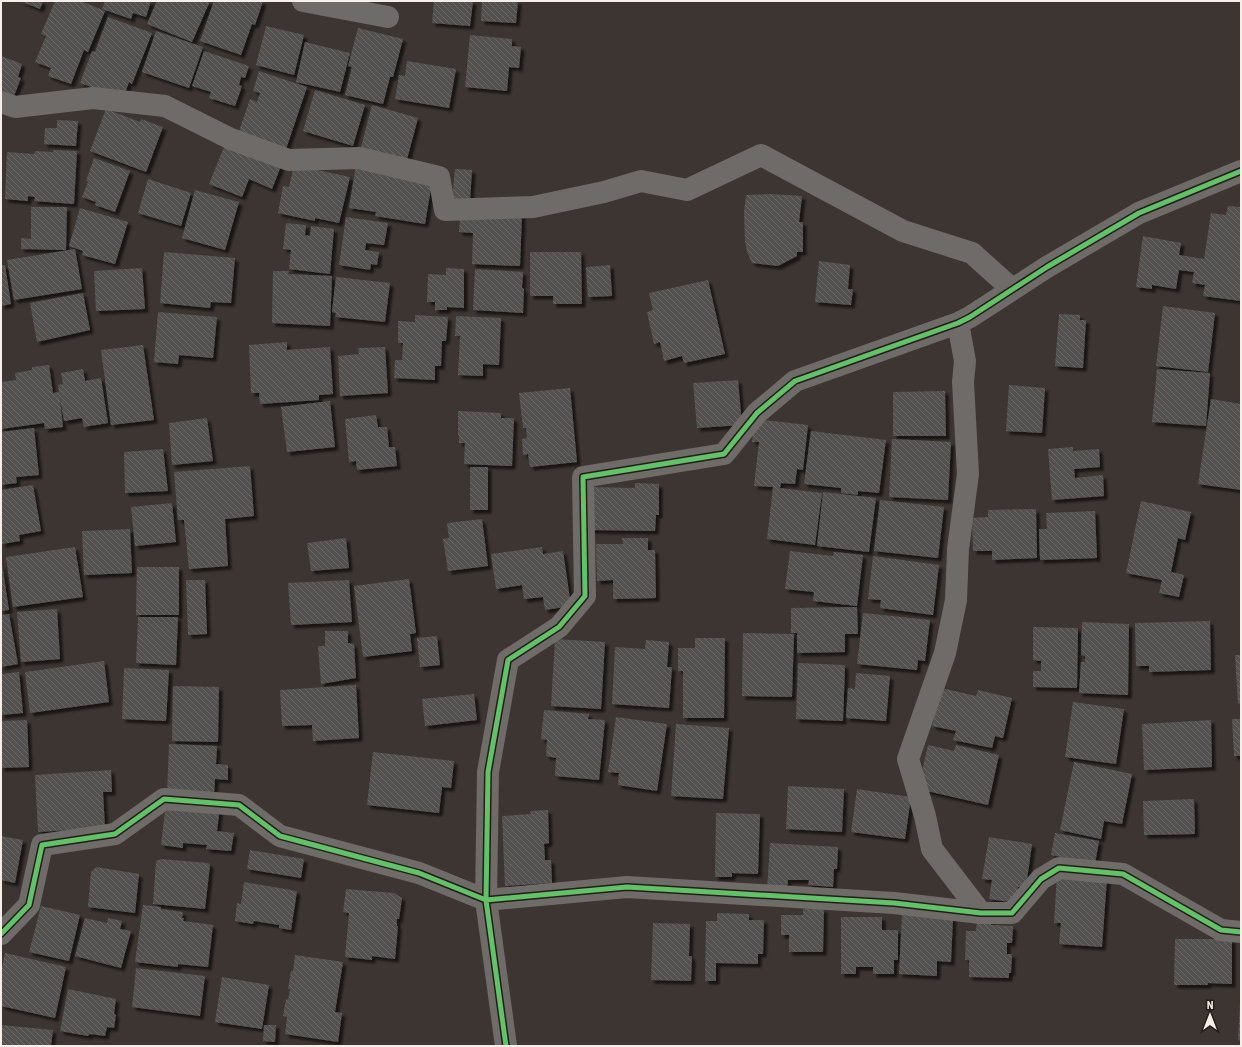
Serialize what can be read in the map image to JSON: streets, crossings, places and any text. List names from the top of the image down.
{
  "north": "top"
}
